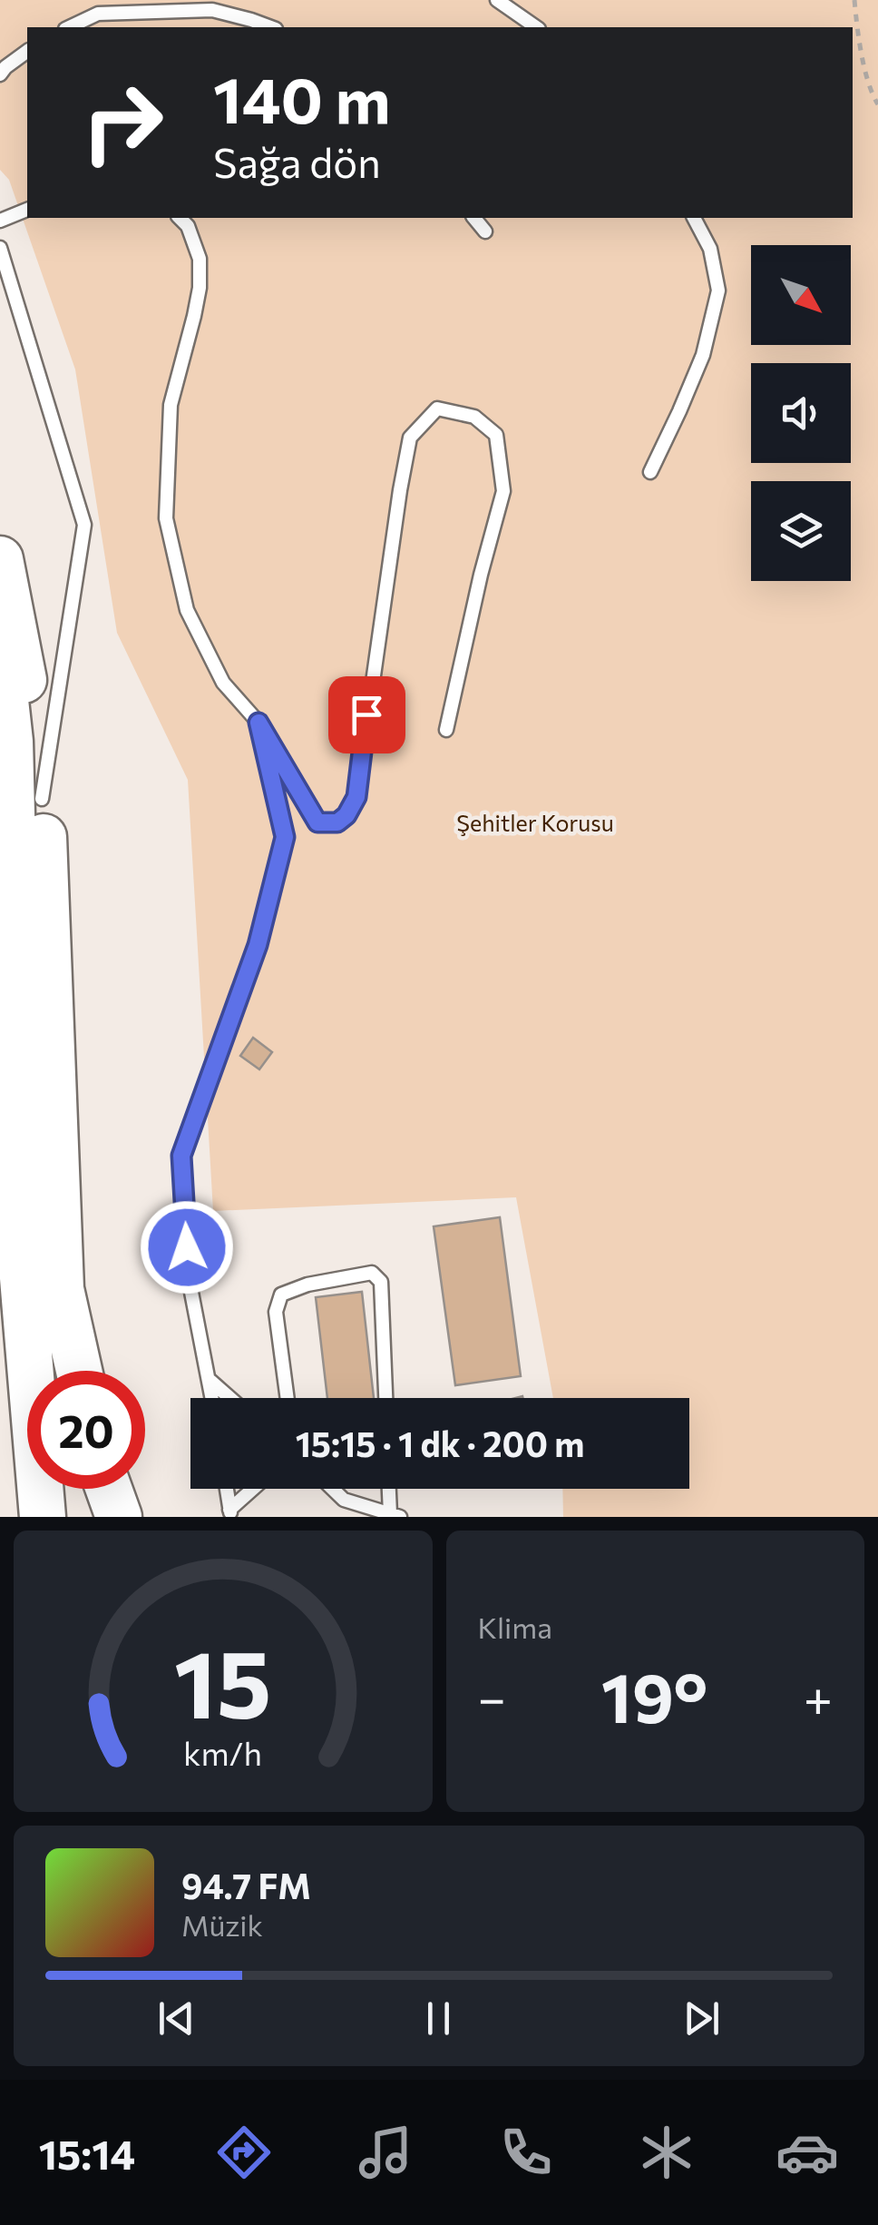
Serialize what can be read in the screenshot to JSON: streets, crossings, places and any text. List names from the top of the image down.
{
  "parks": ["Şehitler Korusu"],
  "north": "bottom right",
  "page": {
    "turn": ["140 m", "Sağa dön"],
    "limit": "20",
    "trip": "15:15 · 1 dk · 200 m",
    "tile": "Klima",
    "heat": ["−", "19°", "+"],
    "song": ["94.7 FM", "Müzik"],
    "tabs": "15:14",
    "gauge": ["15", "km/h"]
  }
}
